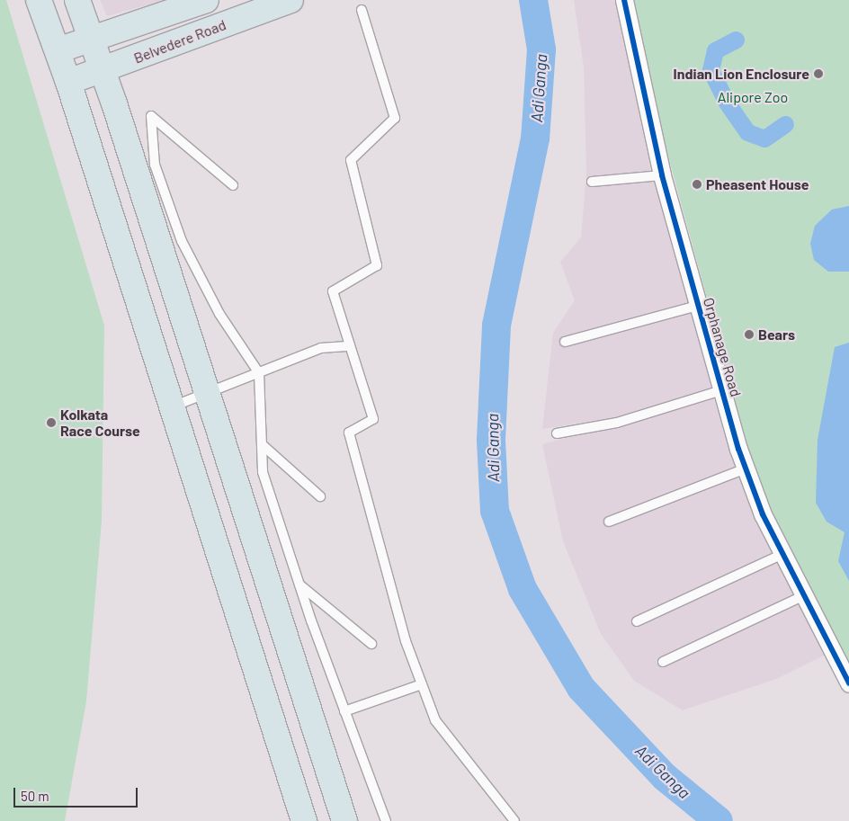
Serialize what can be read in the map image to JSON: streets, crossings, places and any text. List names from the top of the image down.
{
  "streets": {
    "highway": ["Belvedere Road"],
    "street": ["Orphanage Road"]
  },
  "water": ["Adi Ganga"],
  "parks": ["Alipore Zoo"],
  "places": [
    "Indian Lion Enclosure",
    "Pheasent House",
    "Bears",
    "Kolkata Race Course"
  ],
  "scale_bar": "50 m"
}
